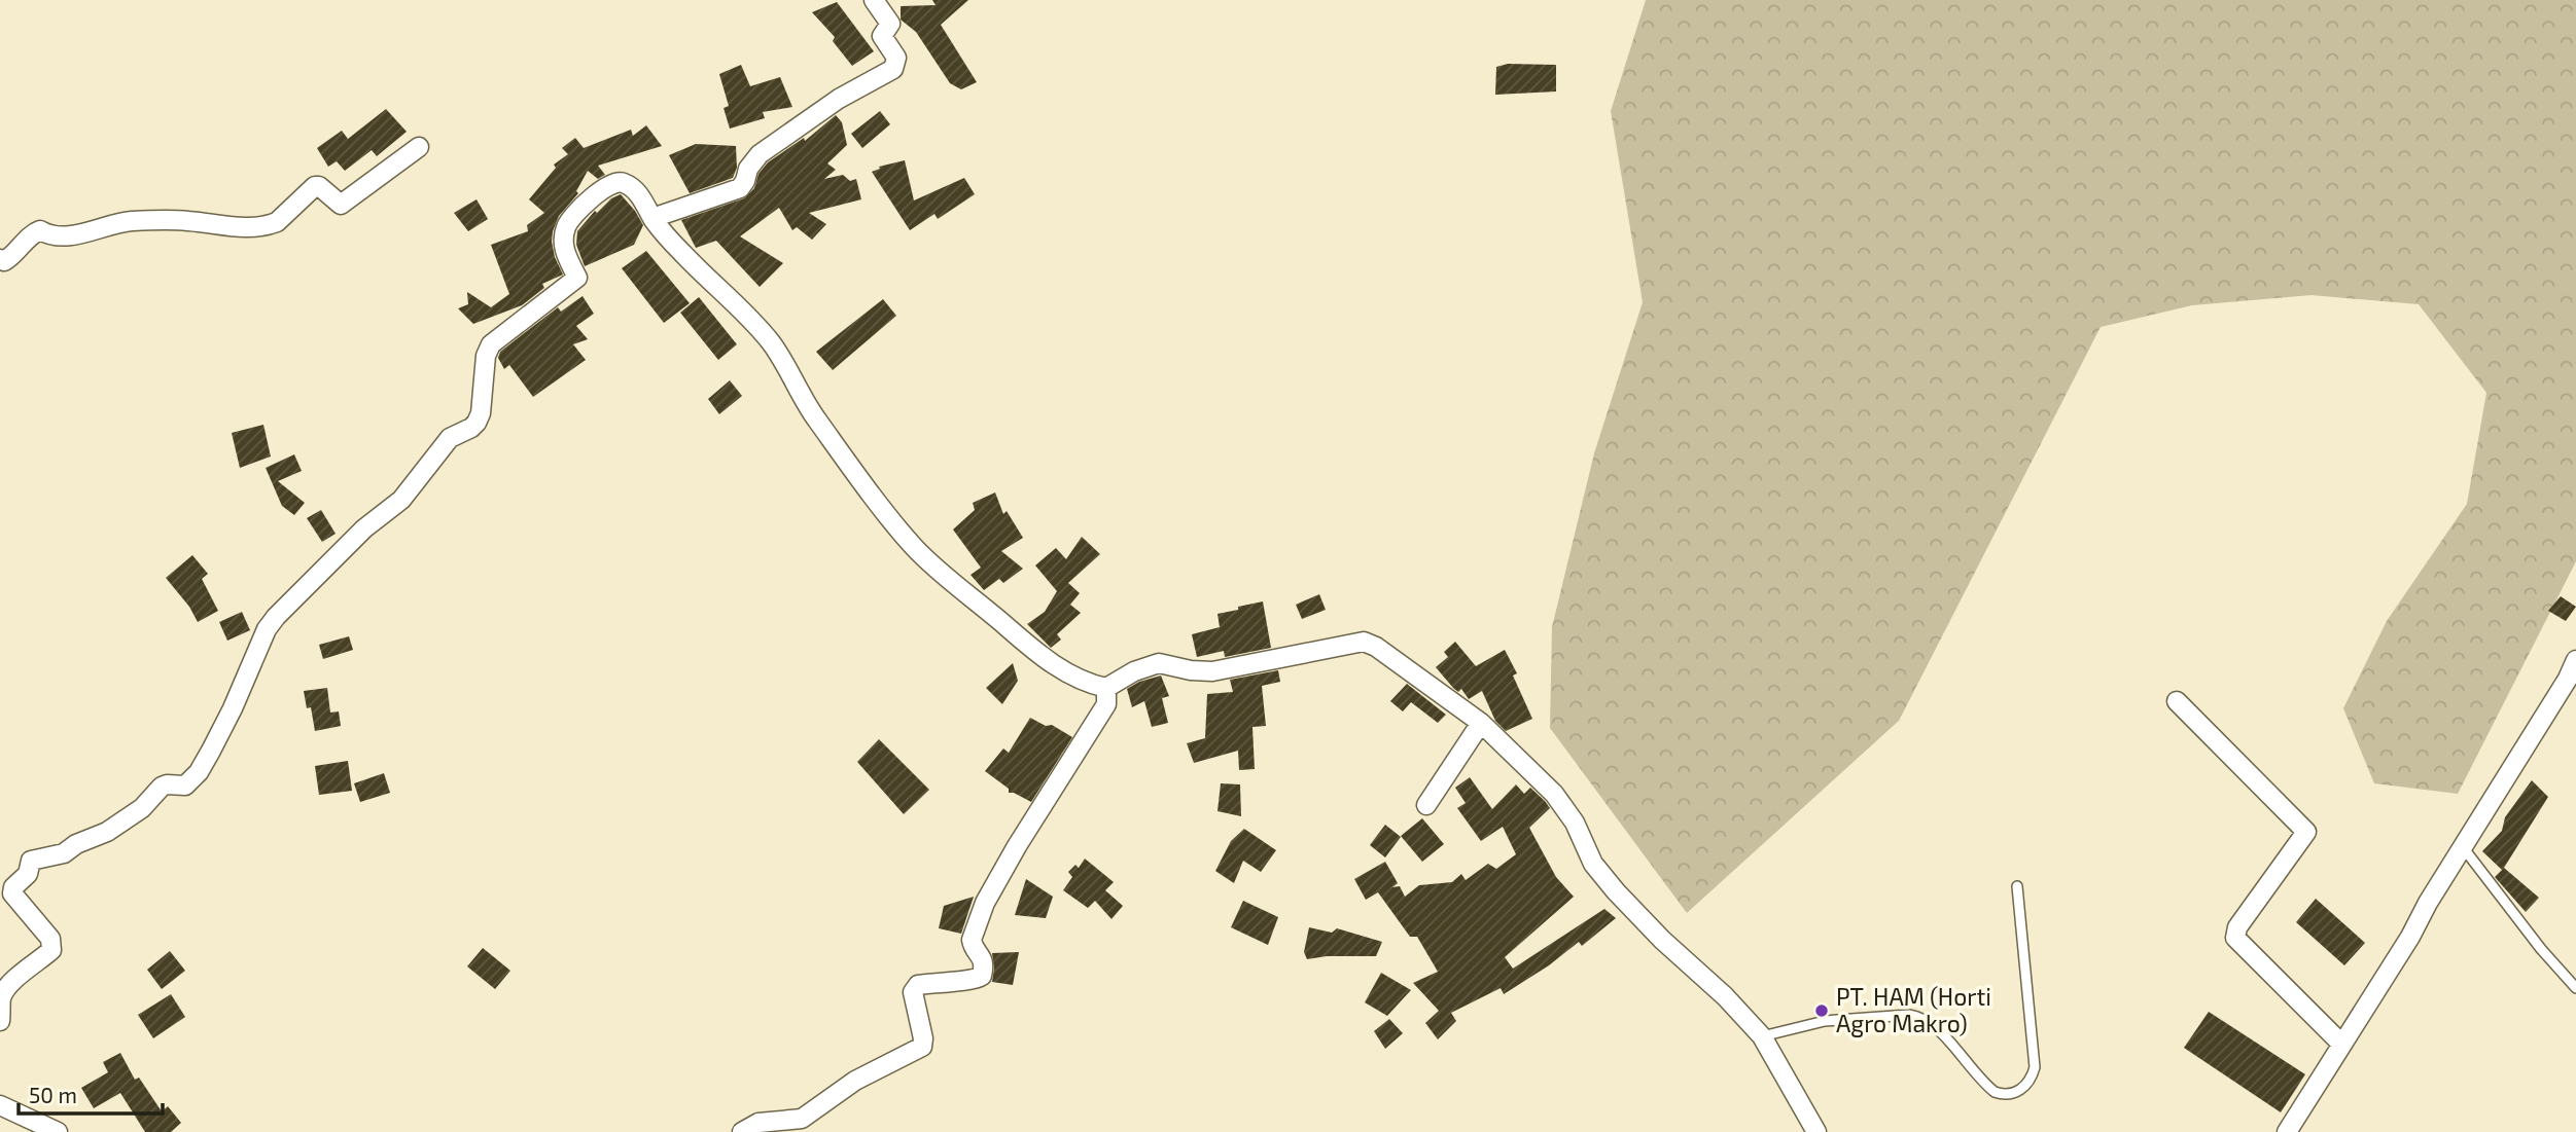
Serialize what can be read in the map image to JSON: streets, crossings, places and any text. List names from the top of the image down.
{
  "places": ["PT. HAM (Horti Agro Makro)"],
  "scale_bar": "50 m"
}
